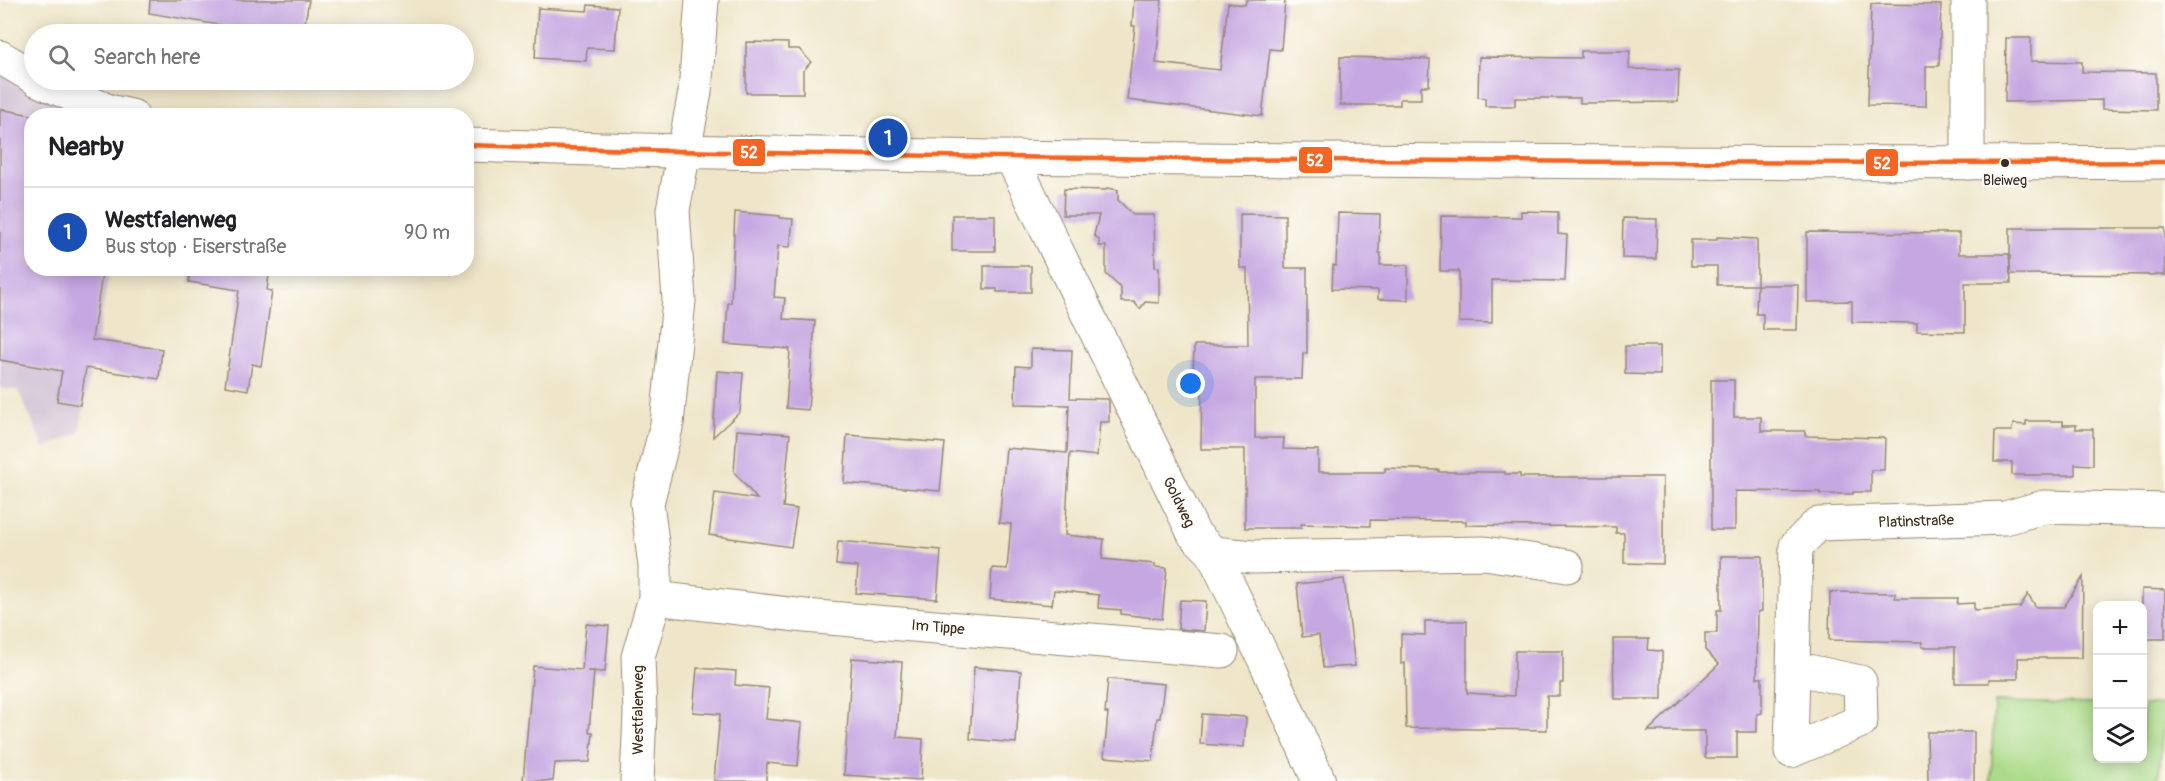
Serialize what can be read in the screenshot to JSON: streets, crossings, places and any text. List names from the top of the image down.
{
  "streets": {
    "street": [
      "Goldweg",
      "Platinstraße",
      "Im Tippe",
      "Westfalenweg"
    ]
  },
  "crossings": [
    ["Im Tippe", "Westfalenweg"]
  ],
  "places": ["Bleiweg"],
  "lines": ["transit line 52"],
  "page": {
    "search": "Search here",
    "heading": "Nearby",
    "pins": "1",
    "list": [
      {
        "mark": "1",
        "name": "Westfalenweg",
        "note": "Bus stop · Eiserstraße",
        "value": "90 m"
      }
    ],
    "map_buttons": ["+", "−"]
  }
}
